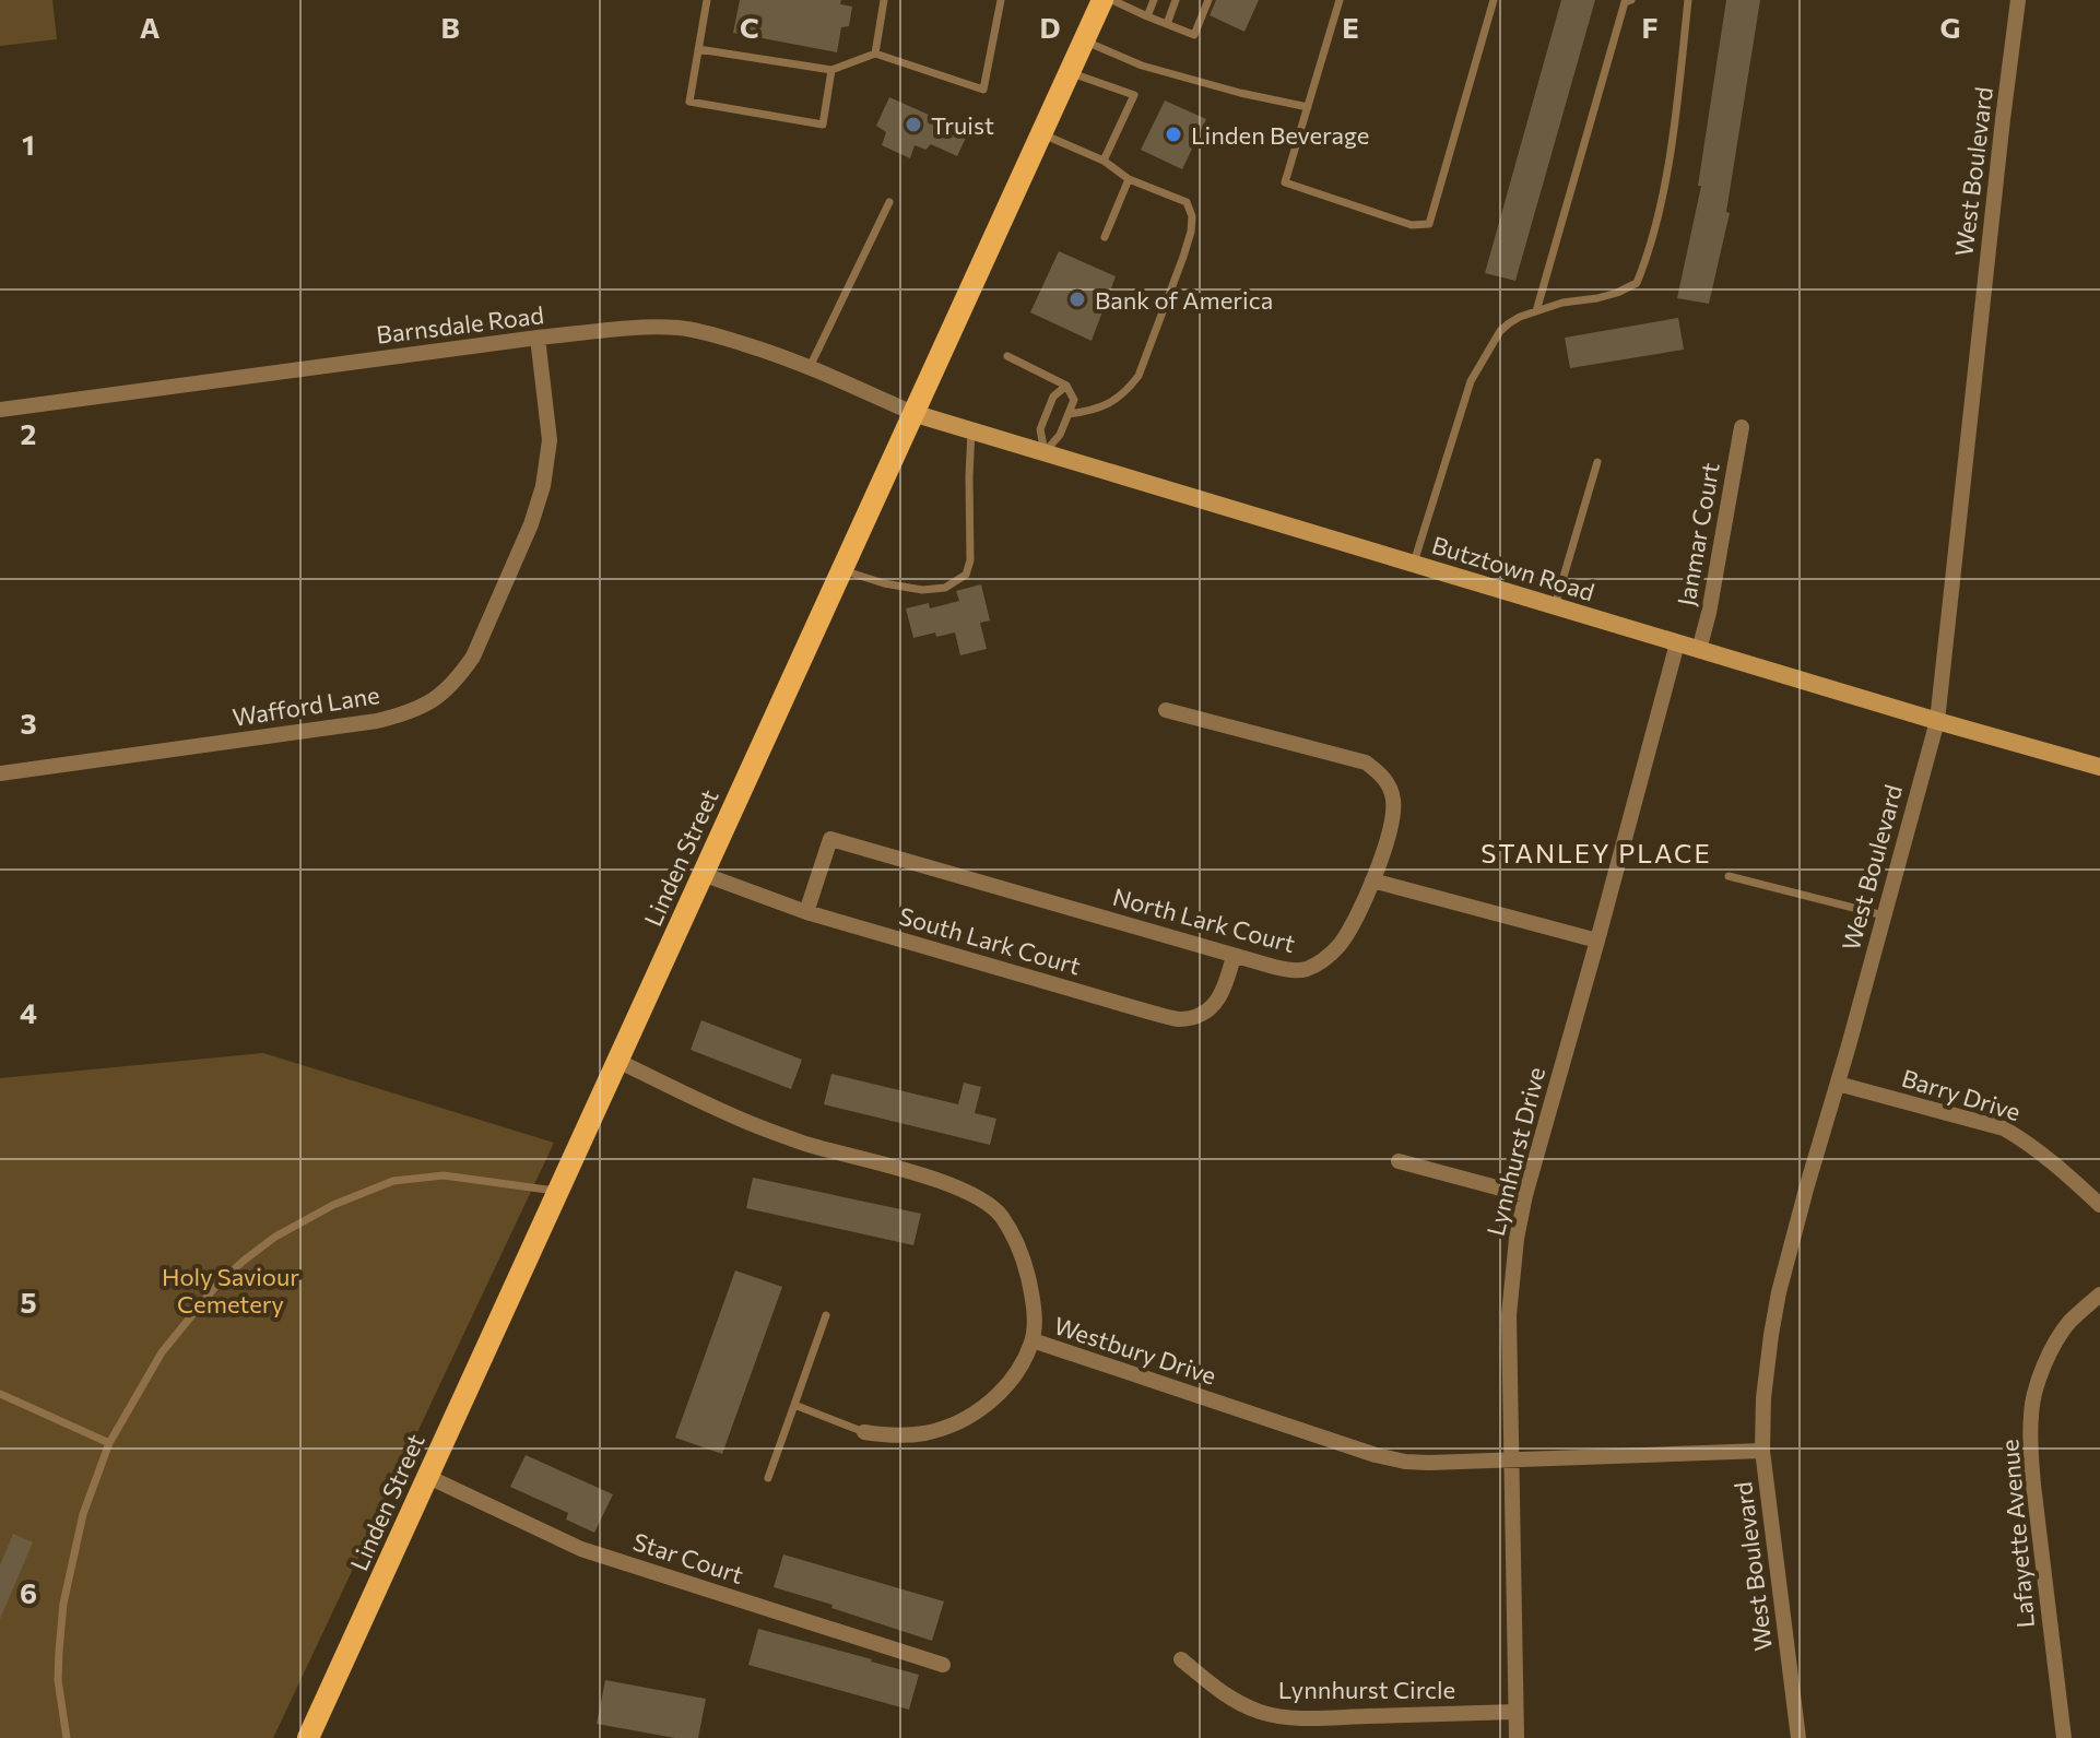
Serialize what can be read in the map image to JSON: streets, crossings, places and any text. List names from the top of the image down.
{
  "streets": {
    "main road": ["Linden Street"],
    "street": [
      "West Boulevard",
      "Barnsdale Road",
      "Janmar Court",
      "Butztown Road",
      "Wafford Lane",
      "North Lark Court",
      "South Lark Court",
      "Barry Drive",
      "Lynnhurst Drive",
      "Westbury Drive",
      "Lafayette Avenue",
      "Star Court",
      "Lynnhurst Circle"
    ]
  },
  "crossings": [
    ["West Boulevard", "Butztown Road"],
    ["West Boulevard", "Barry Drive"],
    ["West Boulevard", "Westbury Drive"],
    ["Barnsdale Road", "Butztown Road"],
    ["Barnsdale Road", "Wafford Lane"],
    ["Barnsdale Road", "Linden Street"],
    ["Janmar Court", "Butztown Road"],
    ["Butztown Road", "Linden Street"],
    ["Butztown Road", "Lynnhurst Drive"],
    ["Linden Street", "South Lark Court"],
    ["Linden Street", "Westbury Drive"],
    ["Linden Street", "Star Court"],
    ["North Lark Court", "South Lark Court"],
    ["Lynnhurst Drive", "Westbury Drive"],
    ["Lynnhurst Drive", "Lynnhurst Circle"]
  ],
  "districts": ["STANLEY PLACE"],
  "parks": ["Holy Saviour Cemetery"],
  "places": ["Truist", "Linden Beverage", "Bank of America"],
  "grid": {
    "columns": [
      "A",
      "B",
      "C",
      "D",
      "E",
      "F",
      "G"
    ],
    "rows": [
      "1",
      "2",
      "3",
      "4",
      "5",
      "6"
    ]
  }
}
